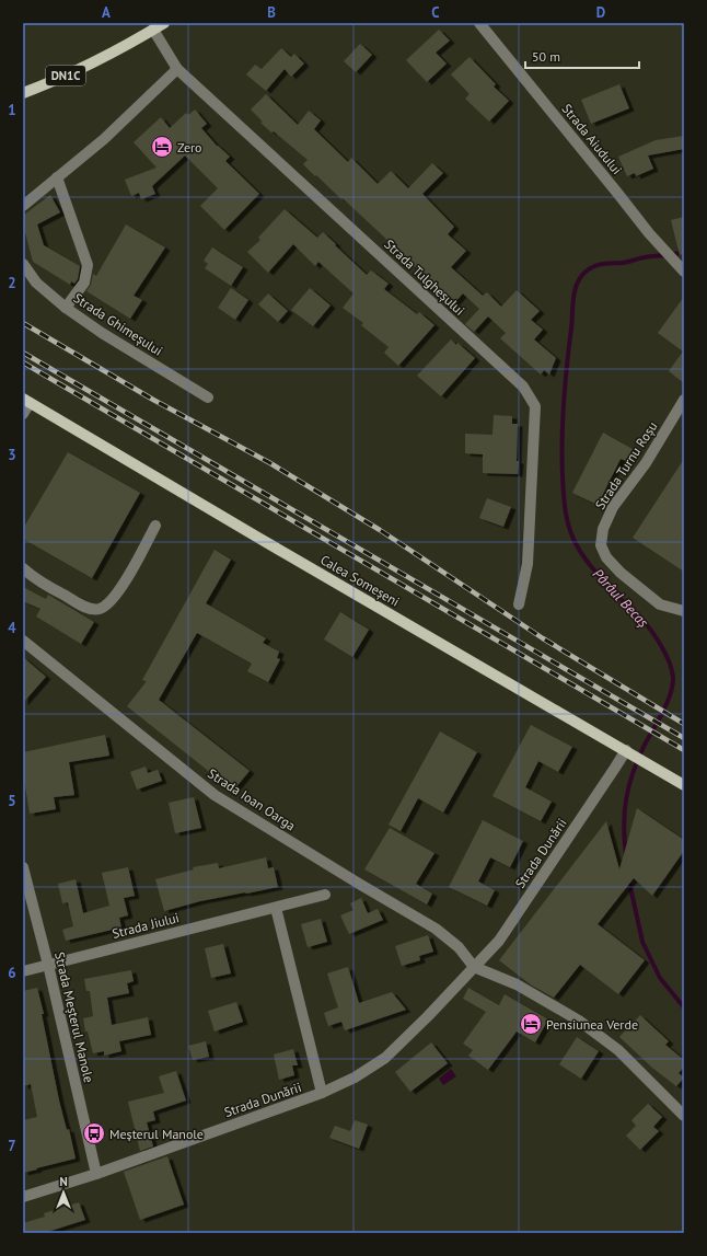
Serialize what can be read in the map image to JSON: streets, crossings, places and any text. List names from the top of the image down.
{
  "streets": {
    "main road": ["DN1C", "Calea Someșeni"],
    "street": [
      "Strada Aiudului",
      "Strada Tulgheșului",
      "Strada Ghimeșului",
      "Strada Turnu Roșu",
      "Strada Ioan Oarga",
      "Strada Dunării",
      "Strada Jiului",
      "Strada Meșterul Manole"
    ]
  },
  "crossings": [
    ["DN1C", "Strada Tulgheșului"],
    ["Calea Someșeni", "Strada Dunării"],
    ["Strada Ioan Oarga", "Strada Dunării"],
    ["Strada Dunării", "Strada Meșterul Manole"],
    ["Strada Jiului", "Strada Meșterul Manole"]
  ],
  "water": ["Pârâul Becaș"],
  "places": {
    "hotel": ["Zero", "Pensiunea Verde"],
    "bus stop": ["Meșterul Manole"]
  },
  "scale_bar": "50 m",
  "north": "top",
  "grid": {
    "columns": [
      "A",
      "B",
      "C",
      "D"
    ],
    "rows": [
      "1",
      "2",
      "3",
      "4",
      "5",
      "6",
      "7"
    ]
  }
}
